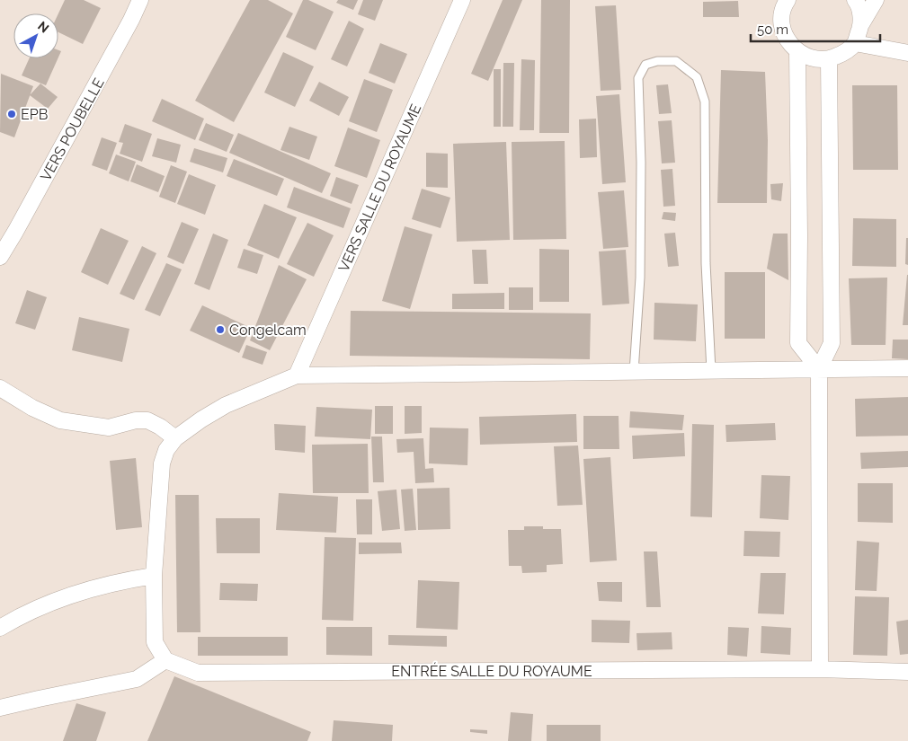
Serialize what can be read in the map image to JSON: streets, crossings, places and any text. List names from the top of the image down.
{
  "streets": {
    "street": ["VERS POUBELLE", "VERS SALLE DU ROYAUME", "ENTRÉE SALLE DU ROYAUME"]
  },
  "places": ["EPB", "Congelcam"],
  "scale_bar": "50 m",
  "north": "top right"
}
